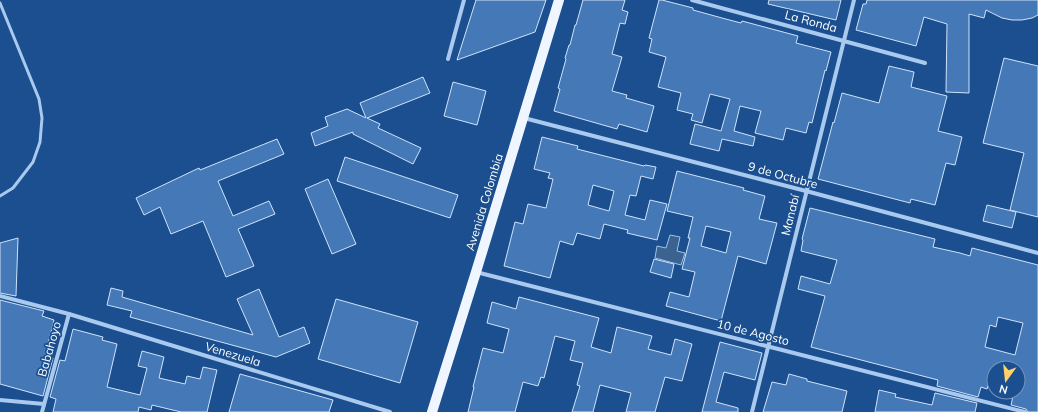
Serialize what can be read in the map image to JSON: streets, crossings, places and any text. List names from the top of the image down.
{
  "streets": {
    "main road": ["Avenida Colombia"],
    "street": [
      "La Ronda",
      "9 de Octubre",
      "Manabí",
      "10 de Agosto",
      "Babahoyo",
      "Venezuela"
    ]
  },
  "crossings": [
    ["La Ronda", "Manabí"],
    ["9 de Octubre", "Avenida Colombia"],
    ["9 de Octubre", "Manabí"],
    ["Avenida Colombia", "10 de Agosto"],
    ["Manabí", "10 de Agosto"],
    ["Babahoyo", "Venezuela"]
  ],
  "north": "bottom"
}
